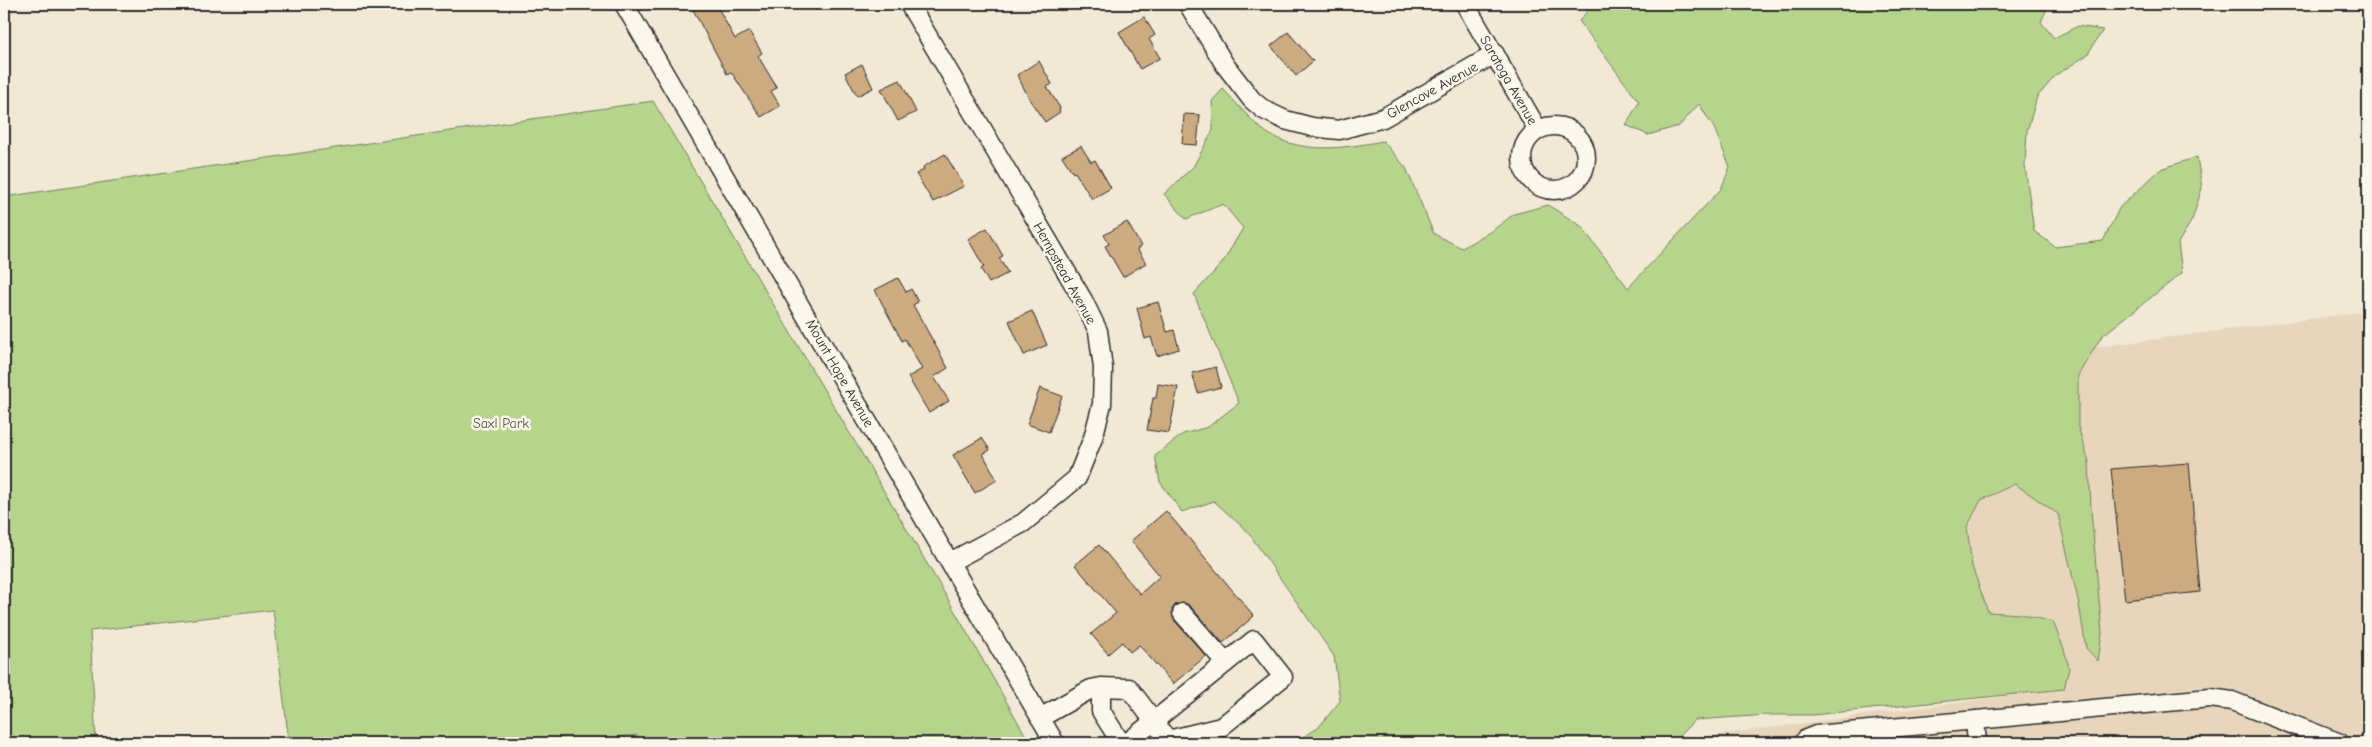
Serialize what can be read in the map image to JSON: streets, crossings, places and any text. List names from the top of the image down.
{
  "streets": {
    "street": [
      "Saratoga Avenue",
      "Glencove Avenue",
      "Hempstead Avenue",
      "Mount Hope Avenue"
    ]
  },
  "crossings": [
    ["Saratoga Avenue", "Glencove Avenue"],
    ["Hempstead Avenue", "Mount Hope Avenue"]
  ],
  "parks": ["Saxl Park"]
}
